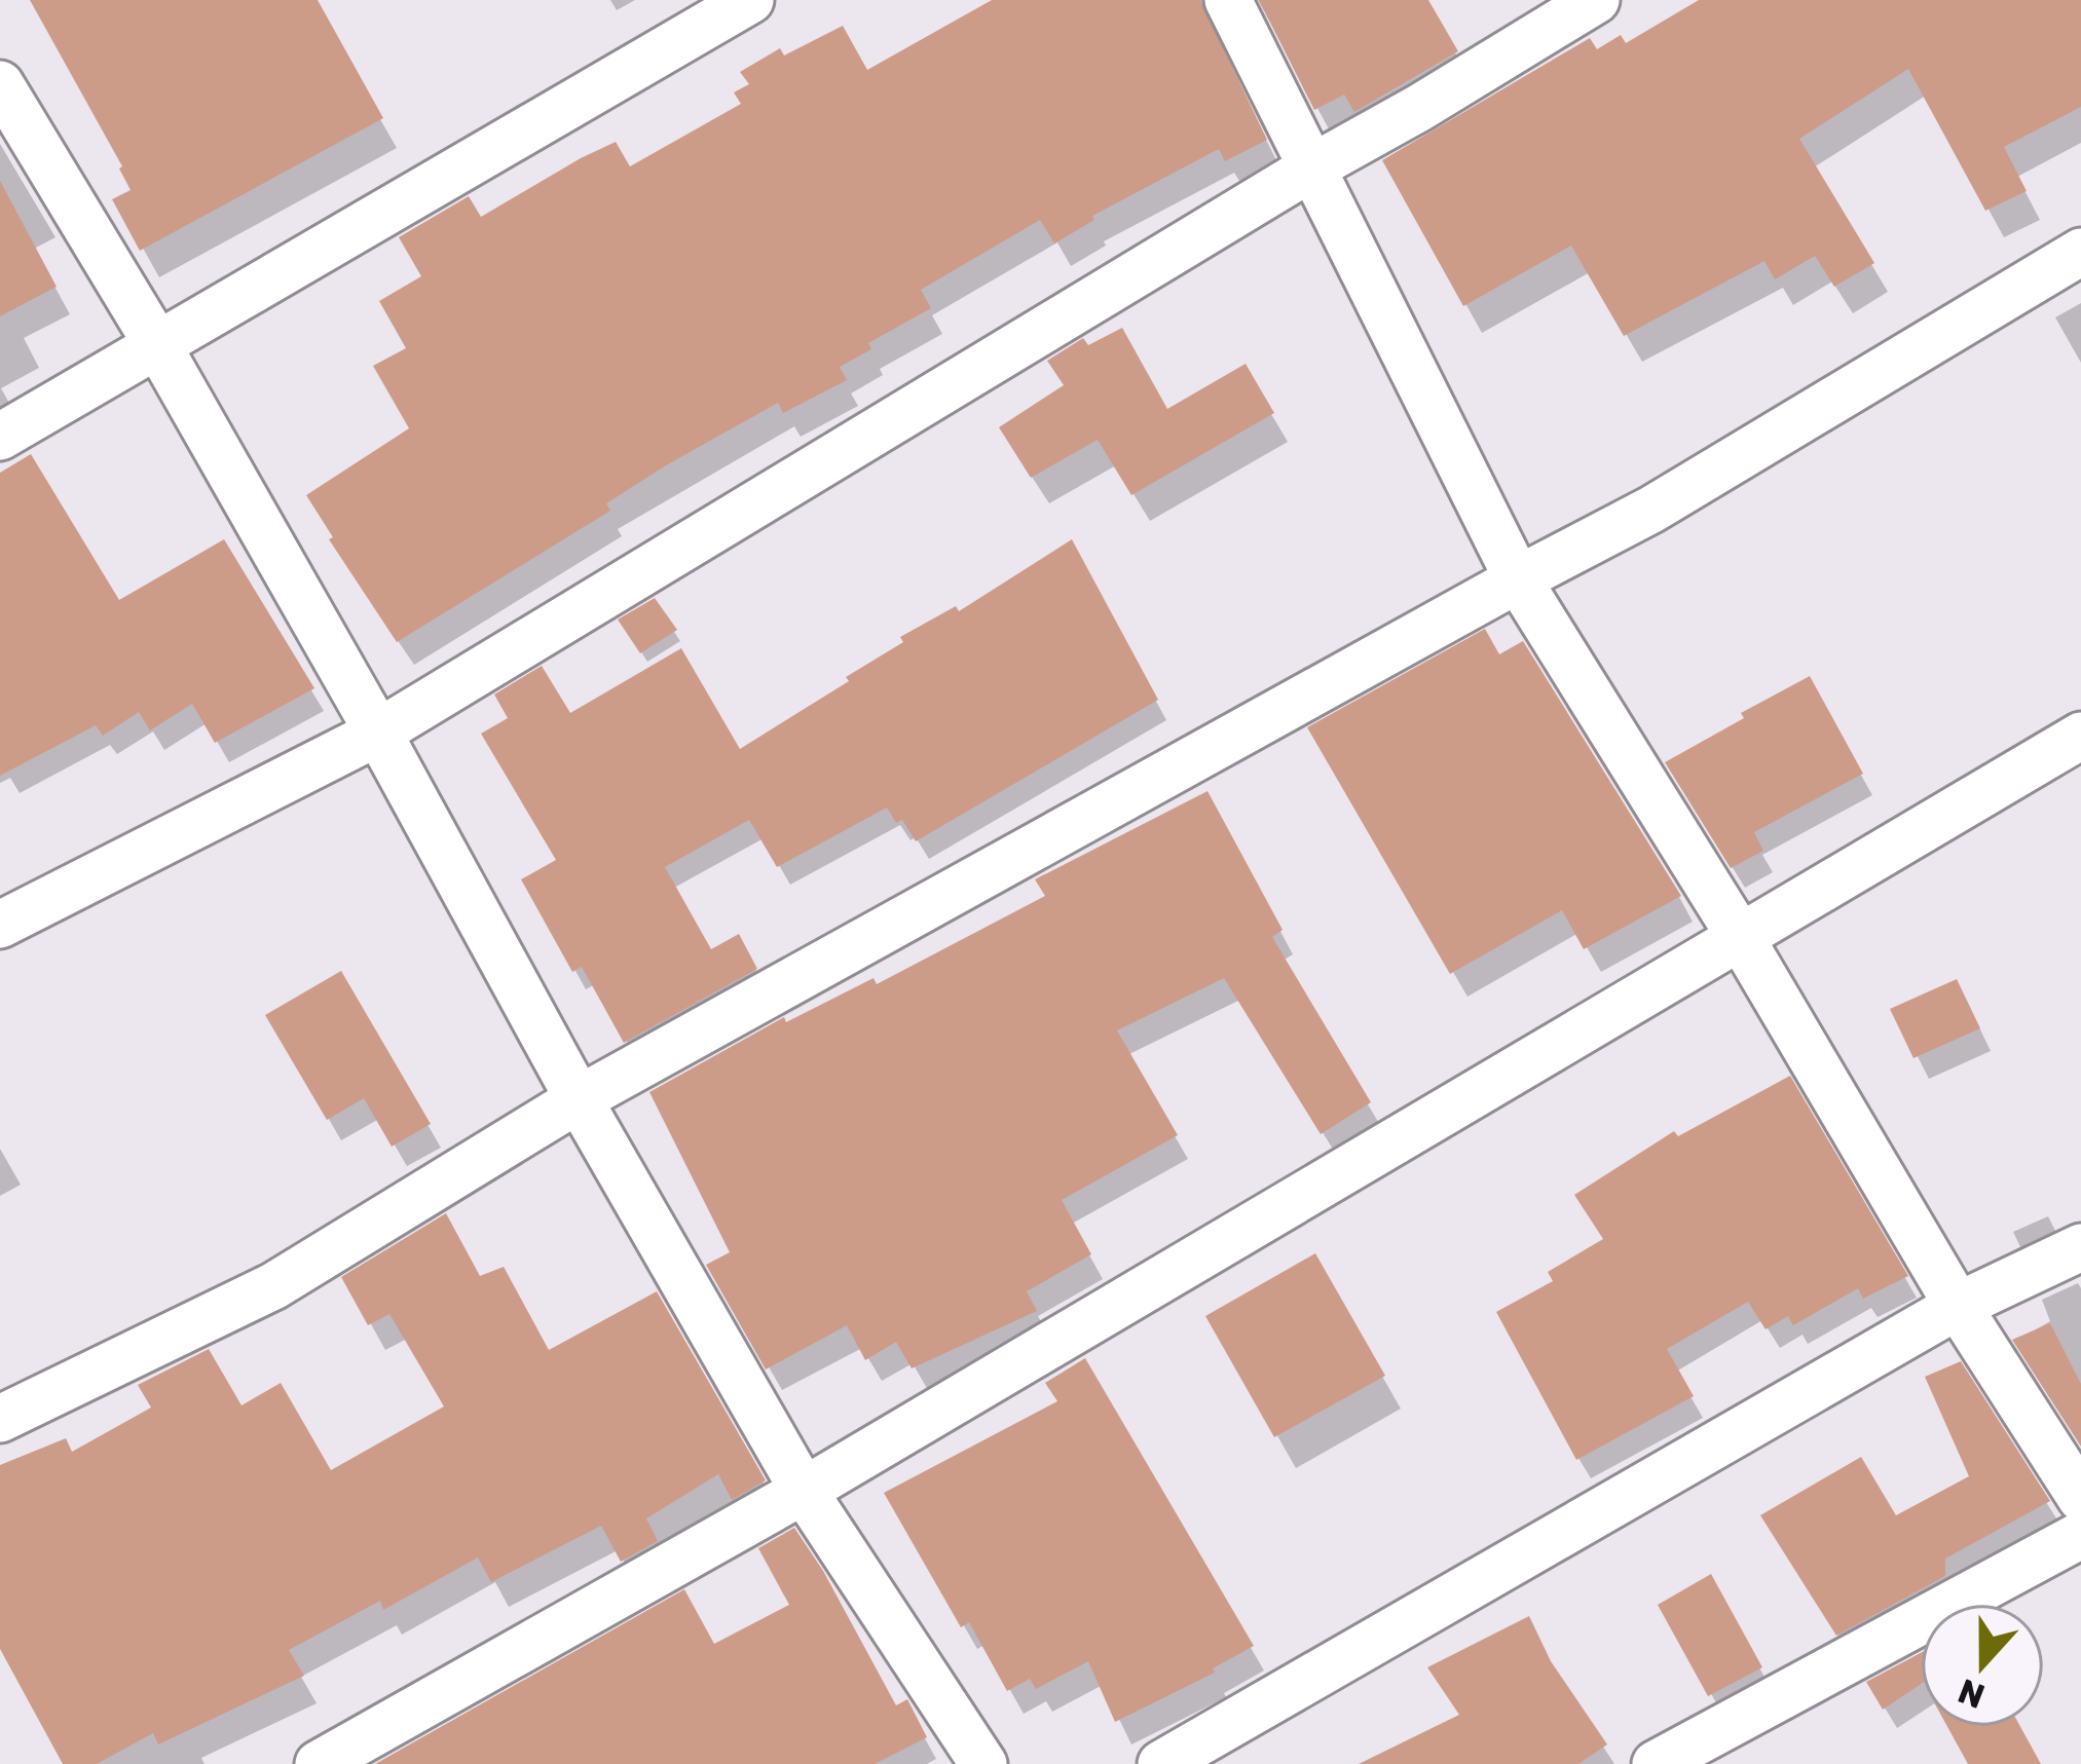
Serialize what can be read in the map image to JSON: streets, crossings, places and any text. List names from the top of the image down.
{
  "north": "bottom"
}
